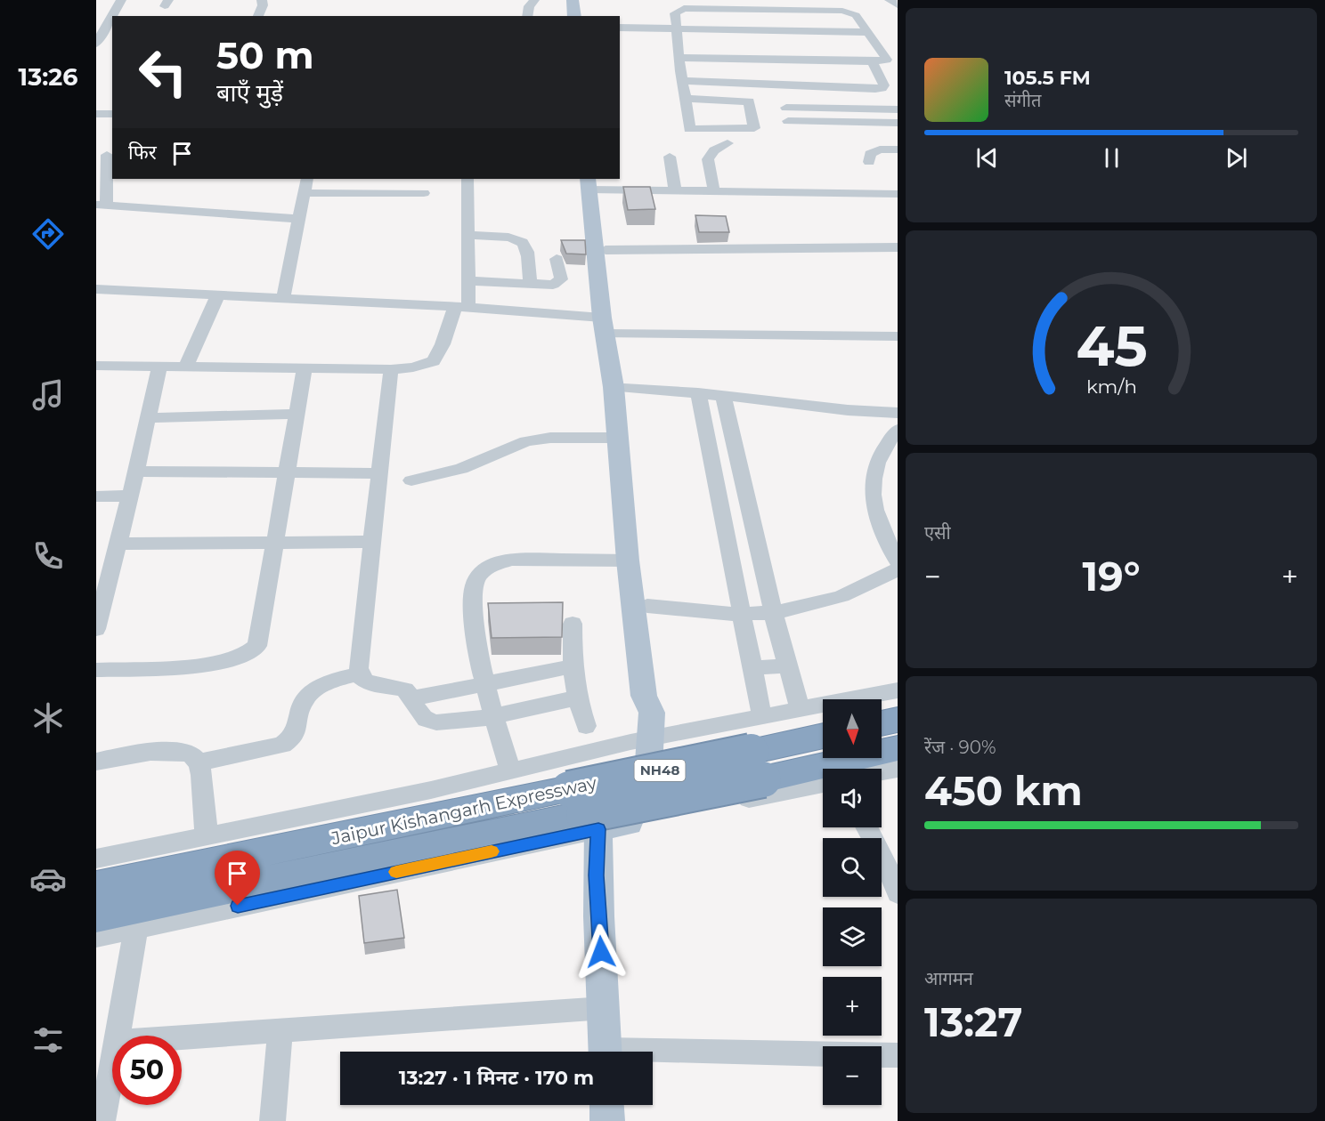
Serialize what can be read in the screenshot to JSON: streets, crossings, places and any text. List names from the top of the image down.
{
  "streets": {
    "highway": ["NH48", "Jaipur Kishangarh Expressway"]
  },
  "north": "bottom",
  "page": {
    "tabs": "13:26",
    "turn": ["50 m", "बाएँ मुड़ें"],
    "song": ["105.5 FM", "संगीत"],
    "then": "फिर",
    "tile": [
      "एसी",
      ["रेंज · 90%", "450 km"],
      ["आगमन", "13:27"]
    ],
    "heat": ["−", "19°", "+"],
    "map_buttons": ["+", "−"],
    "limit": "50",
    "trip": "13:27 · 1 मिनट · 170 m",
    "gauge": ["45", "km/h"]
  }
}
